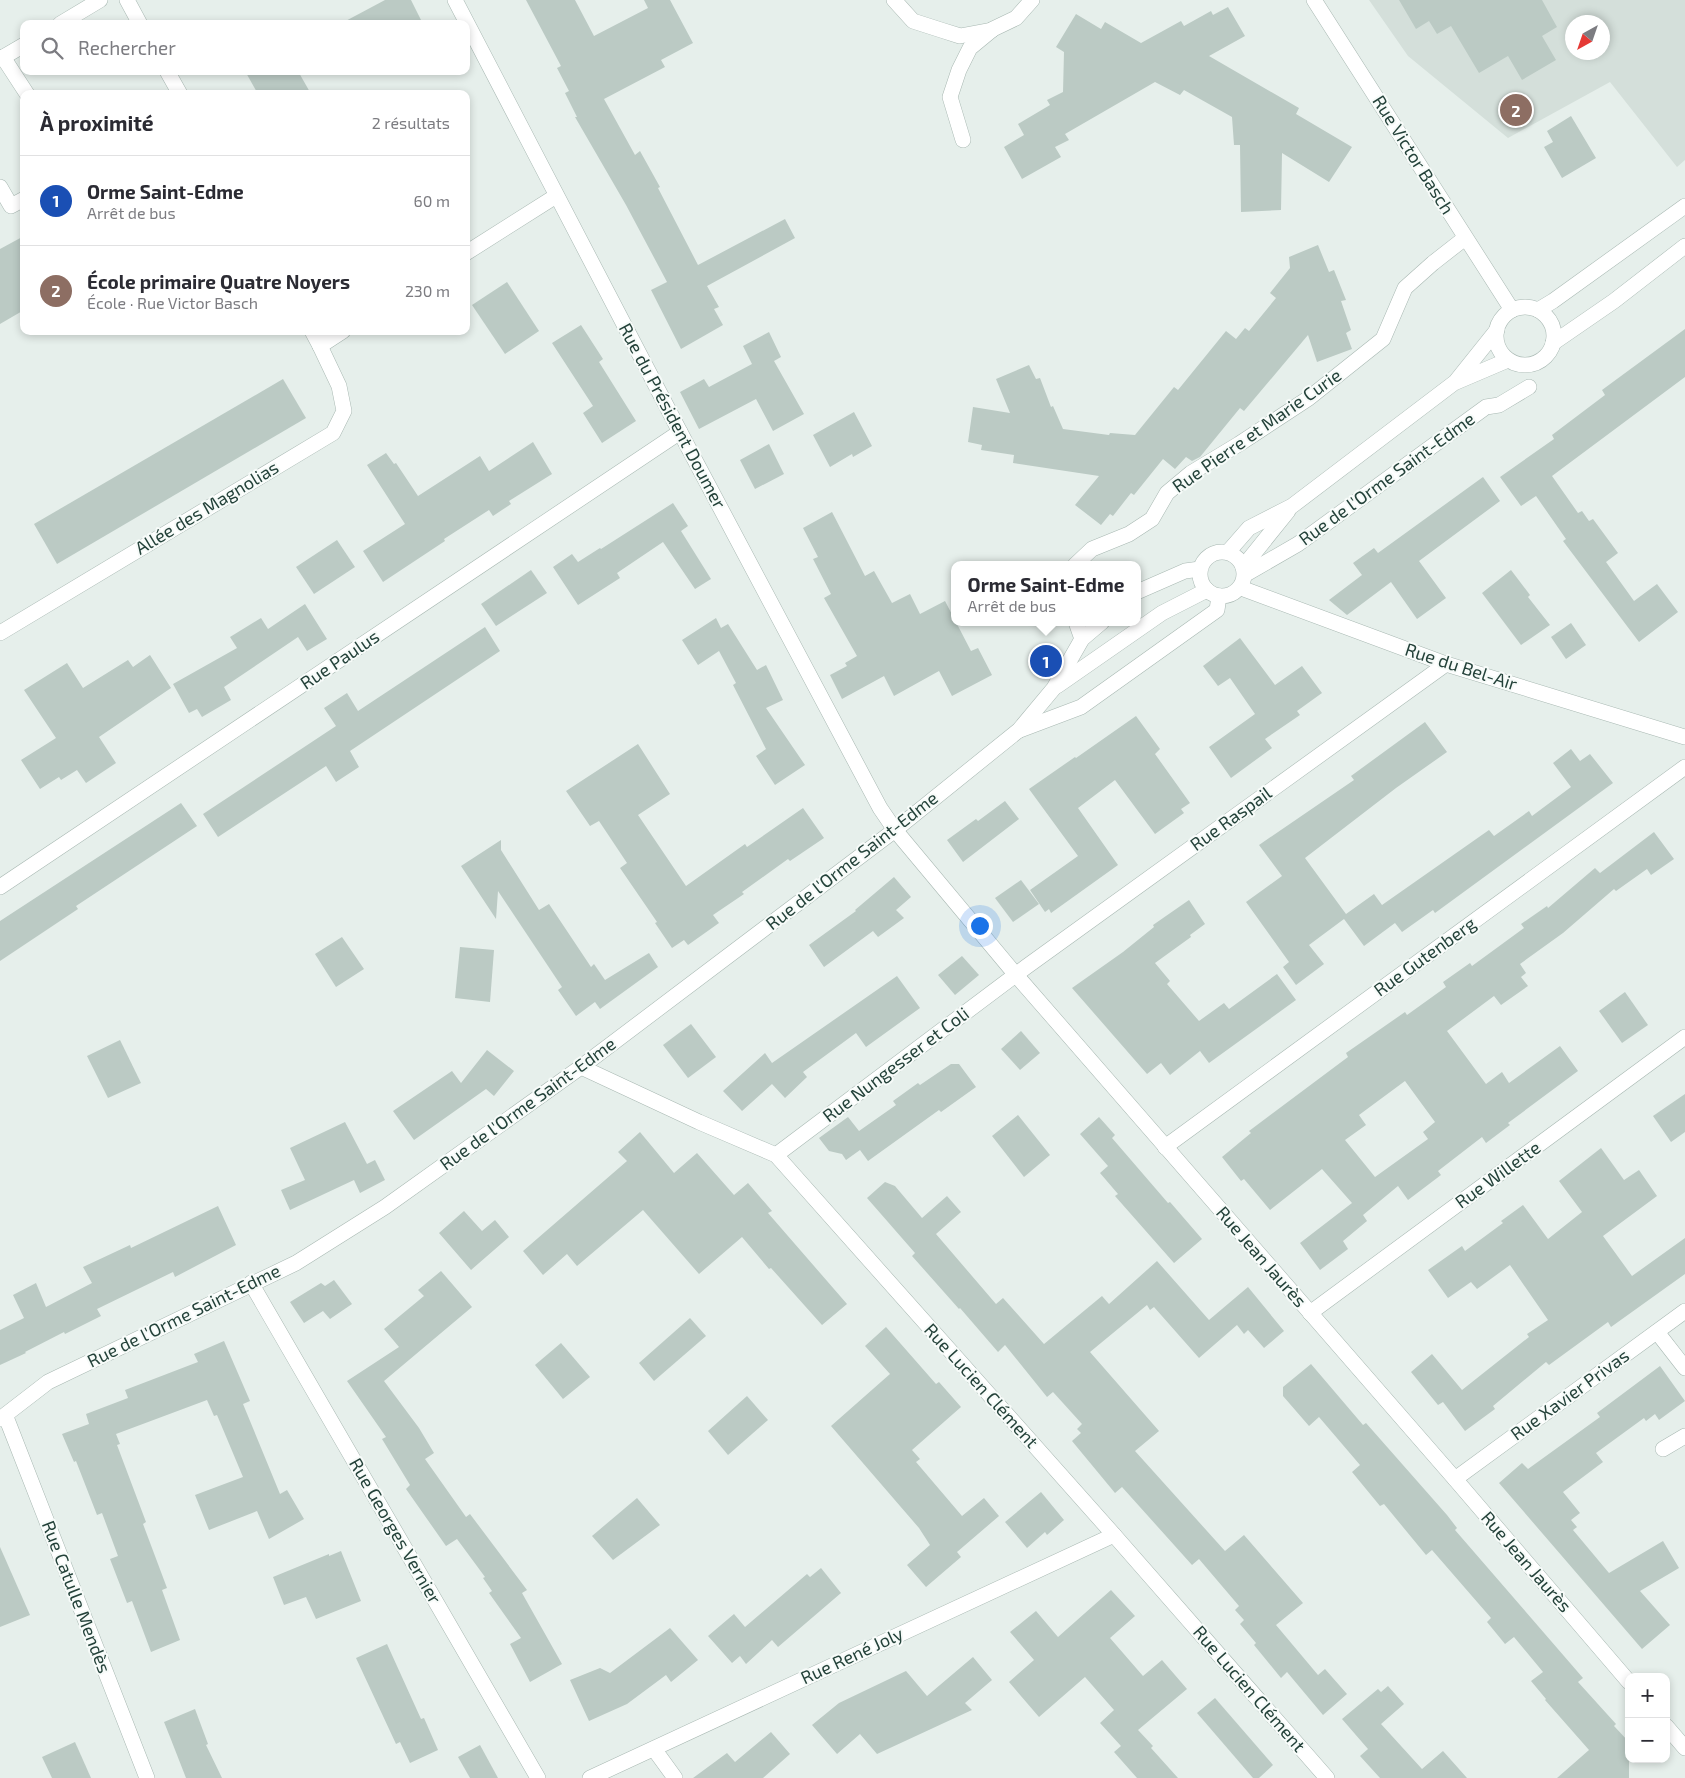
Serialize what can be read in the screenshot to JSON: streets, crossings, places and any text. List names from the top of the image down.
{
  "streets": {
    "street": [
      "Rue Victor Basch",
      "Rue du Président Doumer",
      "Rue Pierre et Marie Curie",
      "Rue de l'Orme Saint-Edme",
      "Allée des Magnolias",
      "Rue Paulus",
      "Rue du Bel-Air",
      "Rue Raspail",
      "Rue Gutenberg",
      "Rue Nungesser et Coli",
      "Rue Willette",
      "Rue Jean Jaurès",
      "Rue Lucien Clément",
      "Rue Xavier Privas",
      "Rue Georges Vernier",
      "Rue Catulle Mendès",
      "Rue René Joly"
    ]
  },
  "crossings": [
    ["Rue Victor Basch", "Rue Pierre et Marie Curie"],
    ["Rue Victor Basch", "Rue de l'Orme Saint-Edme"],
    ["Rue du Président Doumer", "Rue de l'Orme Saint-Edme"],
    ["Rue du Président Doumer", "Rue Paulus"],
    ["Rue du Président Doumer", "Rue Jean Jaurès"],
    ["Rue de l'Orme Saint-Edme", "Rue du Bel-Air"],
    ["Rue de l'Orme Saint-Edme", "Rue Jean Jaurès"],
    ["Rue de l'Orme Saint-Edme", "Rue Lucien Clément"],
    ["Rue de l'Orme Saint-Edme", "Rue Georges Vernier"],
    ["Rue de l'Orme Saint-Edme", "Rue Catulle Mendès"],
    ["Rue du Bel-Air", "Rue Raspail"],
    ["Rue Raspail", "Rue Nungesser et Coli"],
    ["Rue Raspail", "Rue Jean Jaurès"],
    ["Rue Gutenberg", "Rue Jean Jaurès"],
    ["Rue Nungesser et Coli", "Rue Jean Jaurès"],
    ["Rue Nungesser et Coli", "Rue Lucien Clément"],
    ["Rue Willette", "Rue Jean Jaurès"],
    ["Rue Jean Jaurès", "Rue Xavier Privas"],
    ["Rue Lucien Clément", "Rue René Joly"]
  ],
  "north": "bottom left",
  "page": {
    "search": "Rechercher",
    "heading": ["À proximité", "2 résultats"],
    "pins": ["2", "1"],
    "list": [
      {
        "mark": "1",
        "name": "Orme Saint-Edme",
        "note": "Arrêt de bus",
        "value": "60 m"
      },
      {
        "mark": "2",
        "name": "École primaire Quatre Noyers",
        "note": "École · Rue Victor Basch",
        "value": "230 m"
      }
    ],
    "popup": ["Orme Saint-Edme", "Arrêt de bus"],
    "map_buttons": ["+", "−"]
  }
}
